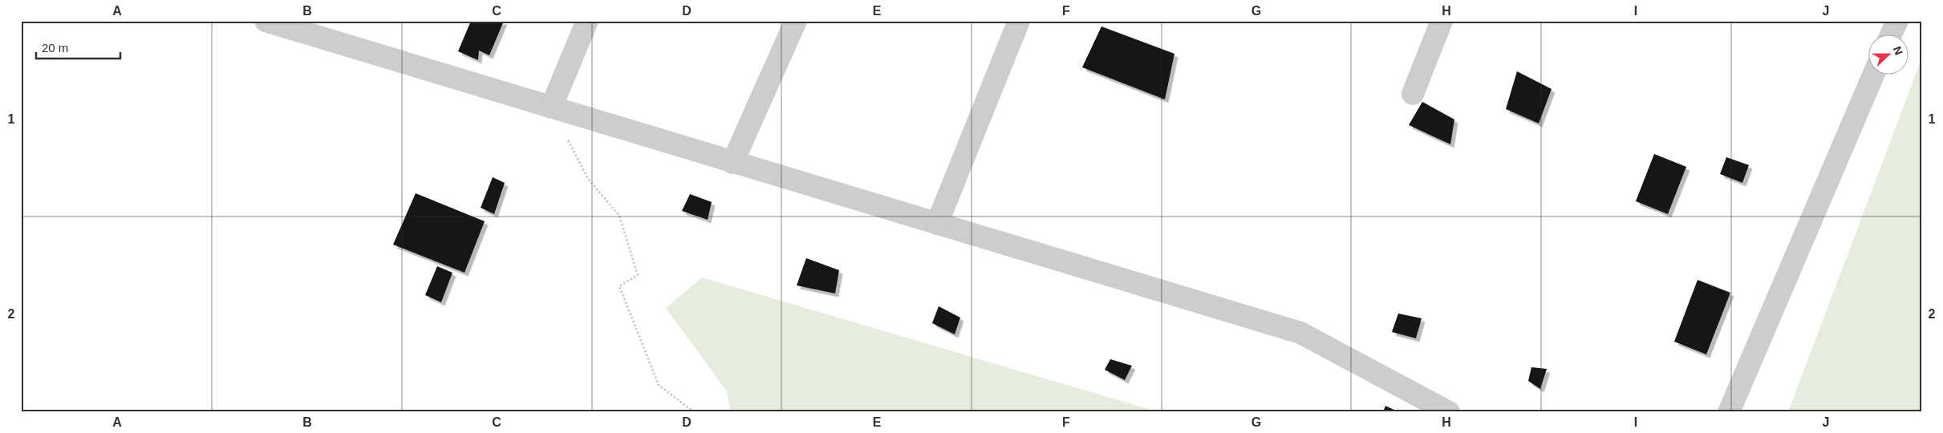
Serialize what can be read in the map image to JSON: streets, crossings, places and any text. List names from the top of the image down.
{
  "scale_bar": "20 m",
  "north": "right",
  "grid": {
    "columns": [
      "A",
      "B",
      "C",
      "D",
      "E",
      "F",
      "G",
      "H",
      "I",
      "J"
    ],
    "rows": ["1", "2"]
  }
}
